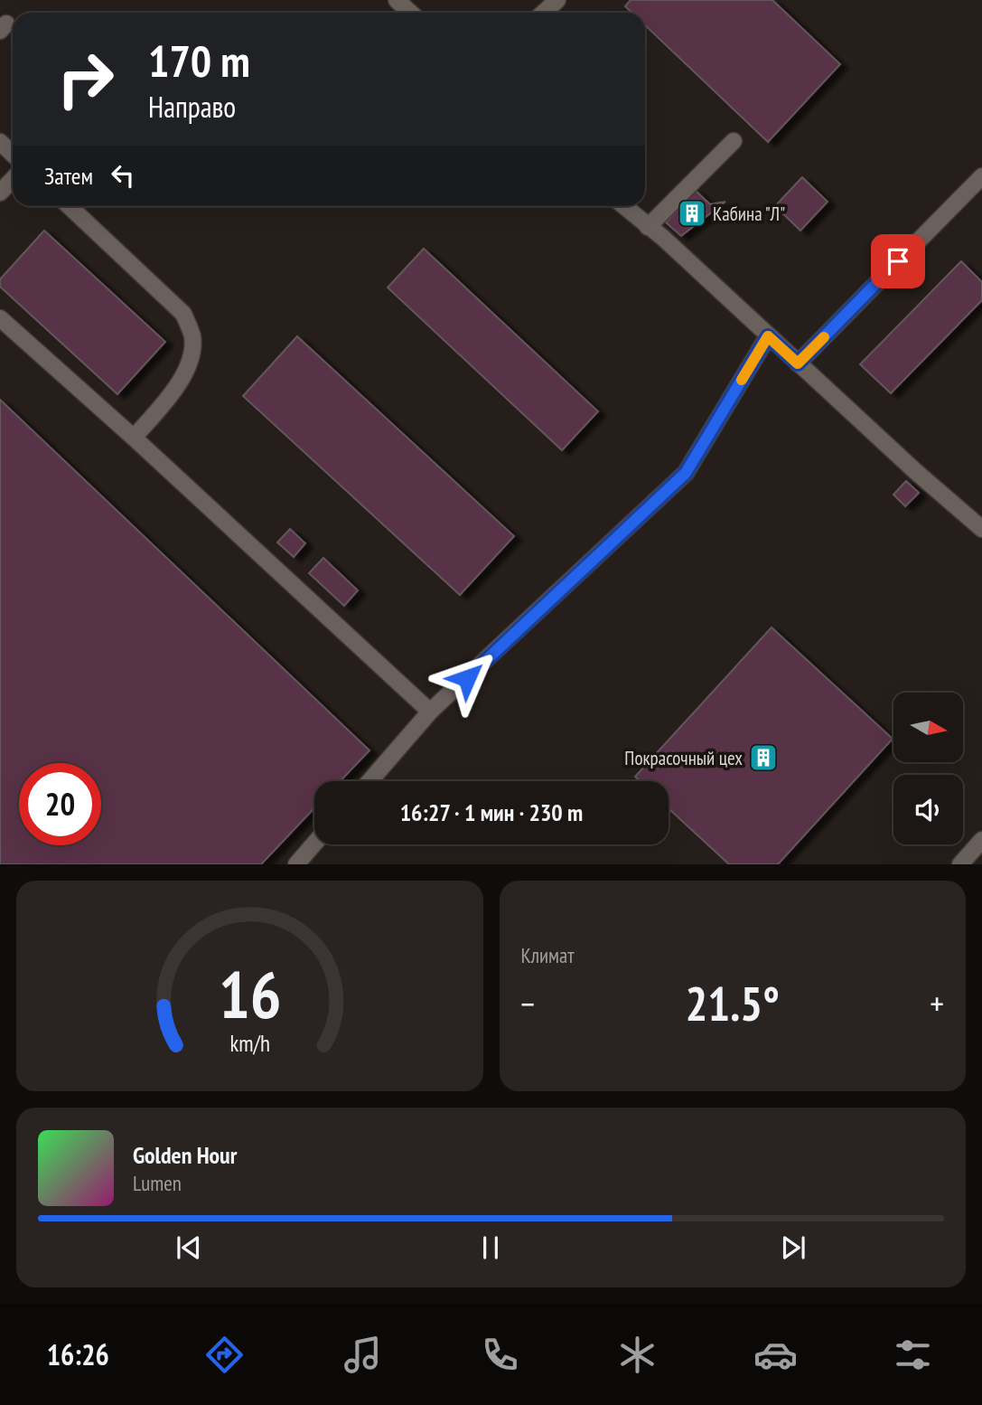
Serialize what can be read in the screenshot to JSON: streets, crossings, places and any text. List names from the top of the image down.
{
  "places": {
    "building": ["Кабина \"Л\"", "Покрасочный цех"]
  },
  "north": "right",
  "page": {
    "turn": ["170 m", "Направо"],
    "then": "Затем",
    "limit": "20",
    "trip": "16:27 · 1 мин · 230 m",
    "tile": "Климат",
    "heat": ["−", "21.5°", "+"],
    "song": ["Golden Hour", "Lumen"],
    "tabs": "16:26",
    "gauge": ["16", "km/h"]
  }
}
